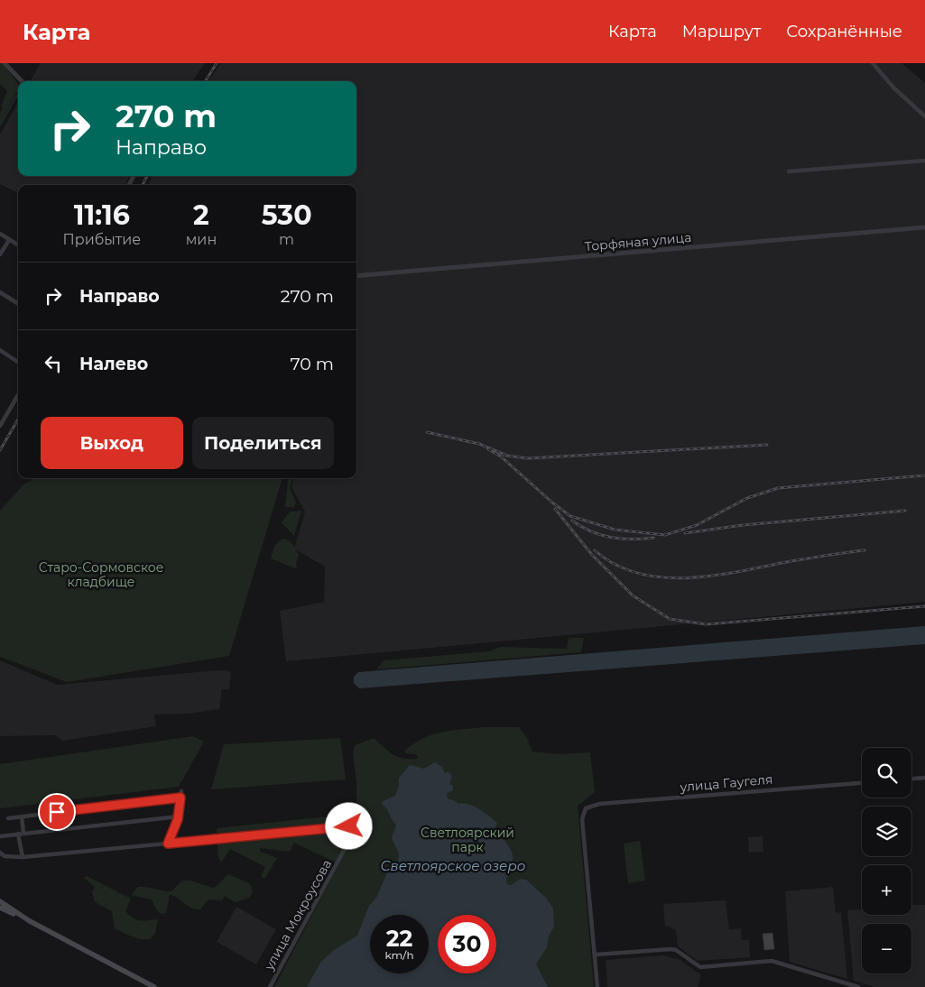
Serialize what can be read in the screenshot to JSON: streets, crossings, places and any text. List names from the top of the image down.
{
  "streets": {
    "street": ["Торфяная улица", "улица Гаугеля", "улица Мокроусова"]
  },
  "water": ["Светлоярское озеро"],
  "parks": ["Старо-Сормовское кладбище", "Светлоярский парк"],
  "page": {
    "header": "Карта",
    "nav": ["Карта", "Маршрут", "Сохранённые"],
    "turn": ["270 m", "Направо"],
    "eta": [
      "11:16",
      "Прибытие",
      "2",
      "мин",
      "530",
      "m"
    ],
    "list": [
      {
        "name": "Направо",
        "value": "270 m"
      },
      {
        "name": "Налево",
        "value": "70 m"
      }
    ],
    "buttons": ["Выход", "Поделиться"],
    "map_buttons": ["+", "−"],
    "speed": "22 km/h",
    "limit": "30"
  }
}
